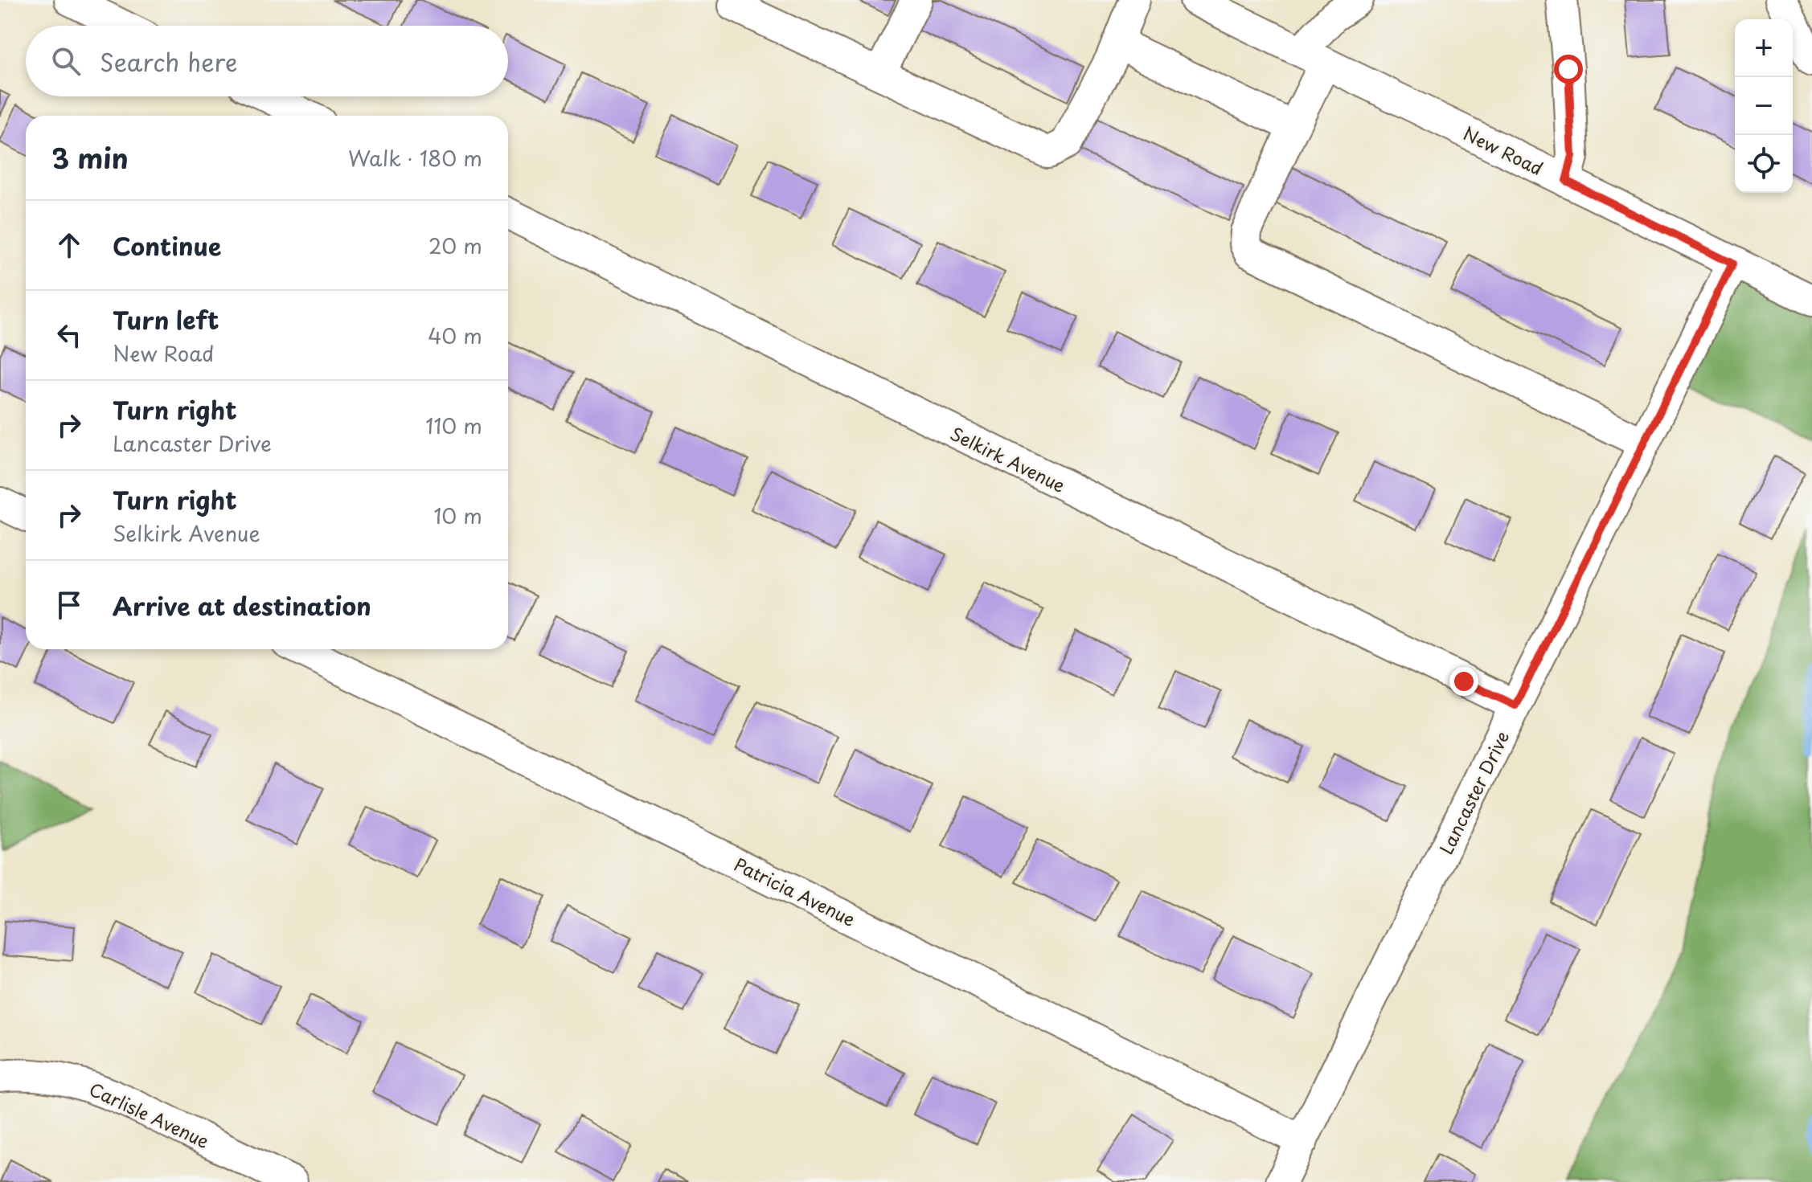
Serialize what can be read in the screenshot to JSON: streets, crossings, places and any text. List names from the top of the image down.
{
  "streets": {
    "street": [
      "New Road",
      "Selkirk Avenue",
      "Lancaster Drive",
      "Patricia Avenue",
      "Carlisle Avenue"
    ]
  },
  "crossings": [
    ["New Road", "Lancaster Drive"],
    ["Selkirk Avenue", "Lancaster Drive"],
    ["Lancaster Drive", "Patricia Avenue"]
  ],
  "page": {
    "map_buttons": ["+", "−"],
    "search": "Search here",
    "heading": ["3 min", "Walk · 180 m"],
    "list": [
      ["Continue", "20 m"],
      ["Turn left", "New Road", "40 m"],
      ["Turn right", "Lancaster Drive", "110 m"],
      ["Turn right", "Selkirk Avenue", "10 m"],
      "Arrive at destination"
    ]
  }
}
